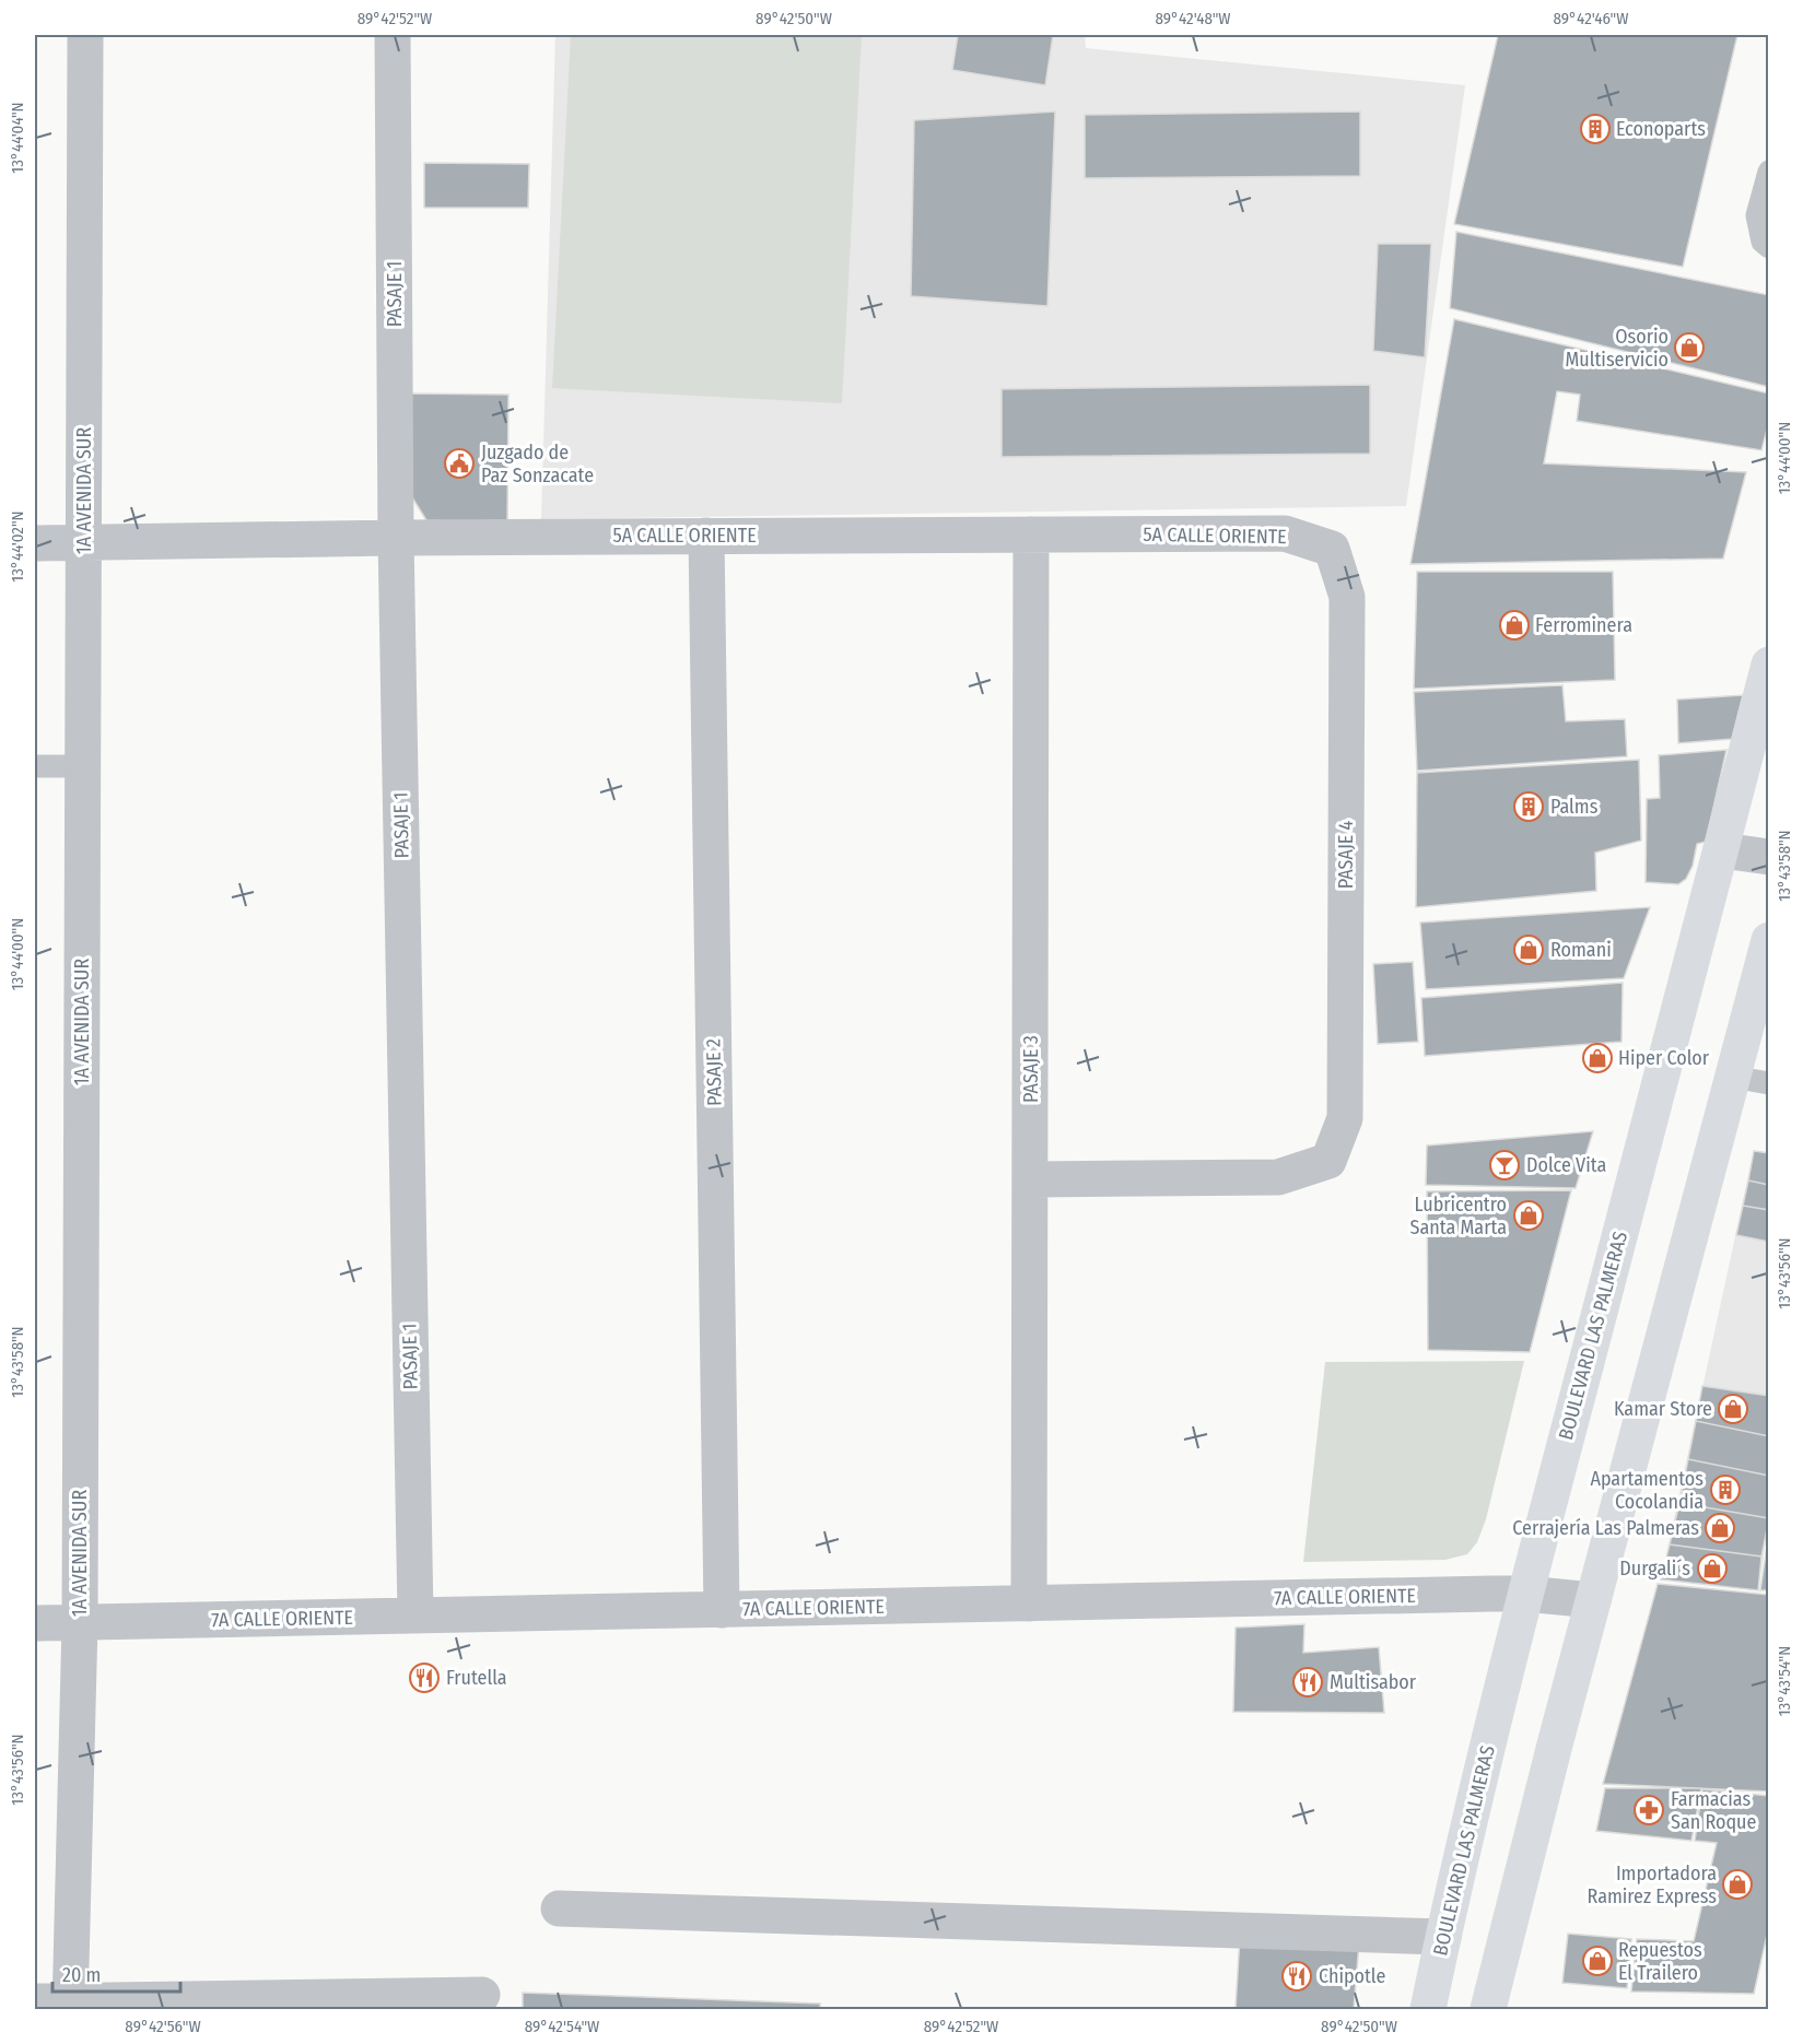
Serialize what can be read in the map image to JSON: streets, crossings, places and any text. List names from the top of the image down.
{
  "streets": {
    "main road": ["BOULEVARD LAS PALMERAS"],
    "street": [
      "PASAJE 1",
      "1A AVENIDA SUR",
      "5A CALLE ORIENTE",
      "PASAJE 4",
      "PASAJE 3",
      "PASAJE 2",
      "7A CALLE ORIENTE"
    ]
  },
  "crossings": [
    ["PASAJE 1", "5A CALLE ORIENTE"],
    ["PASAJE 1", "7A CALLE ORIENTE"],
    ["1A AVENIDA SUR", "5A CALLE ORIENTE"],
    ["1A AVENIDA SUR", "7A CALLE ORIENTE"],
    ["5A CALLE ORIENTE", "PASAJE 4"],
    ["5A CALLE ORIENTE", "PASAJE 3"],
    ["5A CALLE ORIENTE", "PASAJE 2"],
    ["PASAJE 4", "PASAJE 3"],
    ["PASAJE 3", "7A CALLE ORIENTE"],
    ["PASAJE 2", "7A CALLE ORIENTE"],
    ["BOULEVARD LAS PALMERAS", "7A CALLE ORIENTE"]
  ],
  "places": {
    "building": ["Econoparts", "Palms", "Apartamentos Cocolandia"],
    "shop": [
      "Osorio Multiservicio",
      "Ferrominera",
      "Romani",
      "Hiper Color",
      "Lubricentro Santa Marta",
      "Kamar Store",
      "Cerrajería Las Palmeras",
      "Durgali´s",
      "Importadora Ramirez Express",
      "Repuestos El Trailero"
    ],
    "public building": ["Juzgado de Paz Sonzacate"],
    "bar": ["Dolce Vita"],
    "restaurant": ["Frutella", "Multisabor", "Chipotle"],
    "pharmacy": ["Farmacias San Roque"]
  },
  "scale_bar": "20 m",
  "coordinates": [
    "89°42'52\"W",
    "89°42'50\"W",
    "89°42'48\"W",
    "89°42'46\"W",
    "13°44'04\"N",
    "13°44'00\"N",
    "13°44'02\"N",
    "13°43'58\"N",
    "13°43'56\"N",
    "13°43'54\"N",
    "89°42'56\"W",
    "89°42'54\"W"
  ]
}
